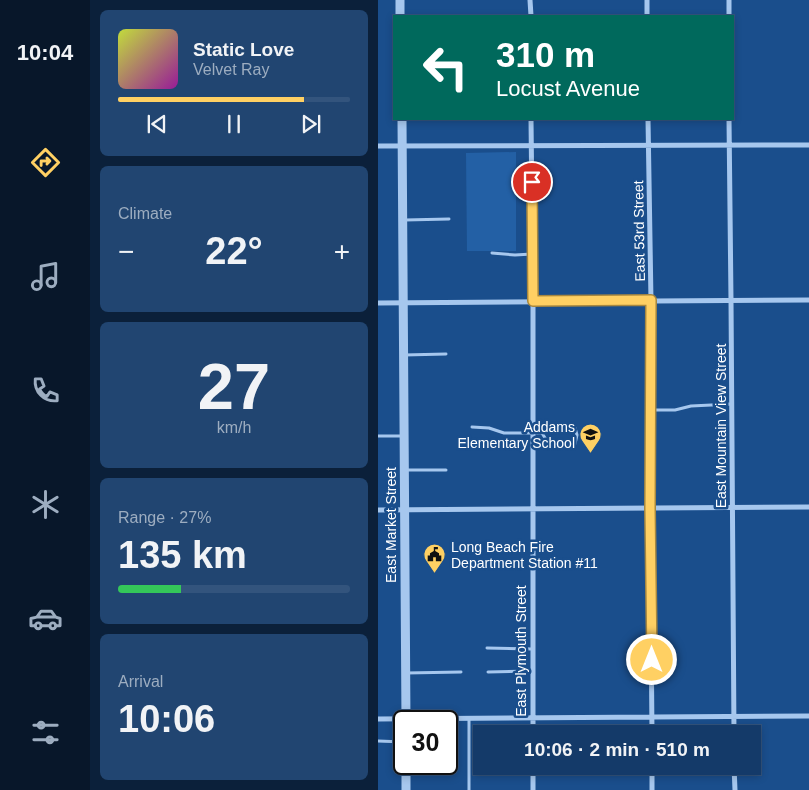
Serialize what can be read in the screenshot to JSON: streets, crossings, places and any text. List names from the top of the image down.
{
  "streets": {
    "street": [
      "East 53rd Street",
      "East Mountain View Street",
      "East Market Street",
      "East Plymouth Street"
    ]
  },
  "places": {
    "school or university": ["Addams Elementary School"],
    "public building": ["Long Beach Fire Department Station #11"]
  },
  "page": {
    "tabs": "10:04",
    "turn": ["310 m", "Locust Avenue"],
    "song": ["Static Love", "Velvet Ray"],
    "tile": [
      "Climate",
      ["27", "km/h"],
      ["Range · 27%", "135 km"],
      ["Arrival", "10:06"]
    ],
    "heat": ["−", "22°", "+"],
    "limit": "30",
    "trip": "10:06 · 2 min · 510 m"
  }
}
